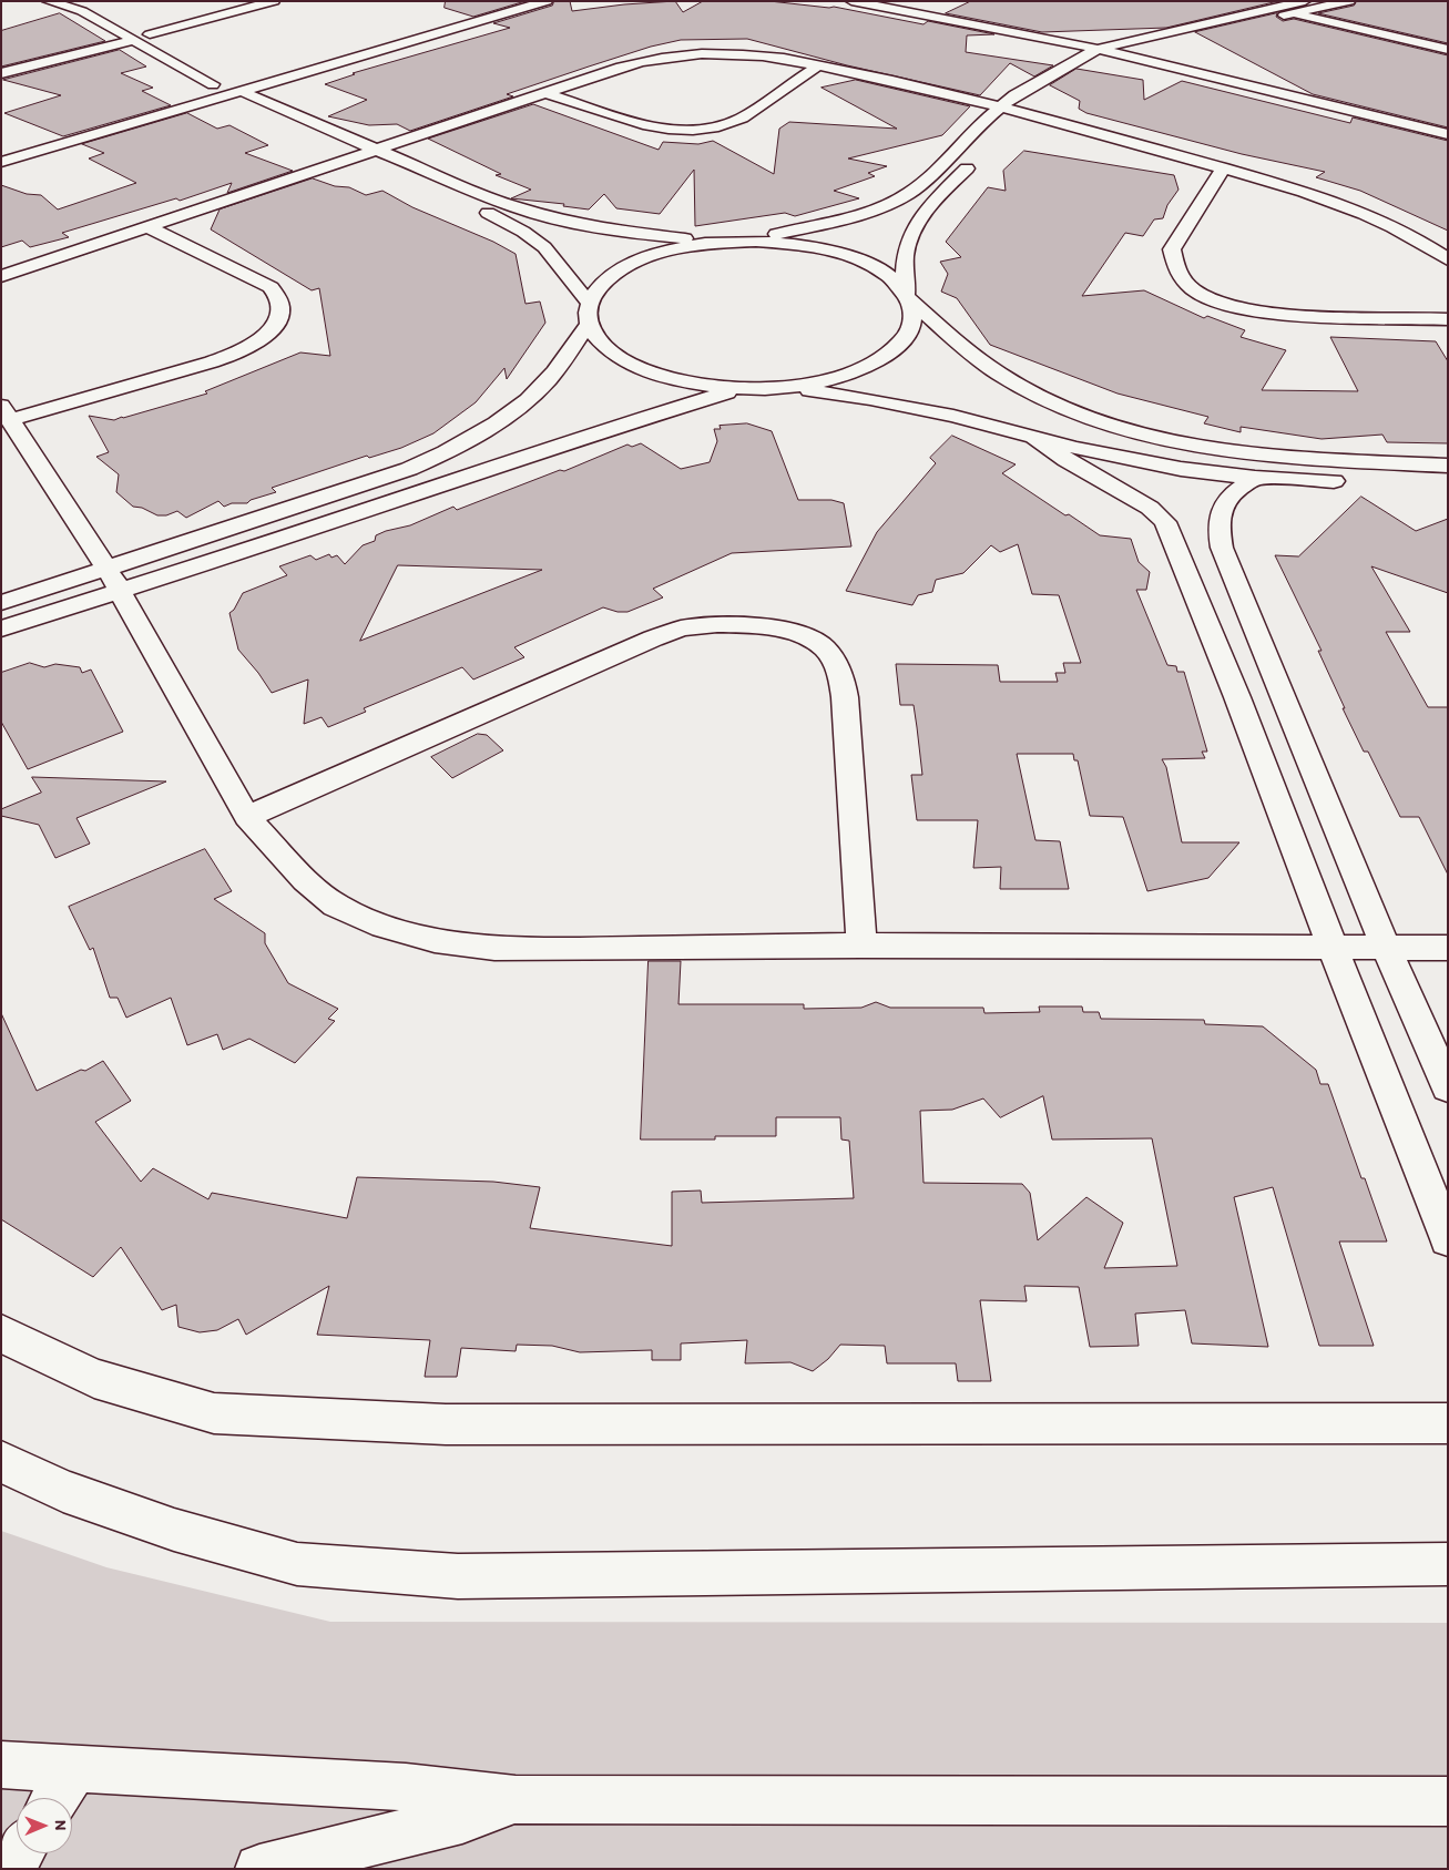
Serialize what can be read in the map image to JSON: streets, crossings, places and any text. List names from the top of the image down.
{
  "north": "right"
}
